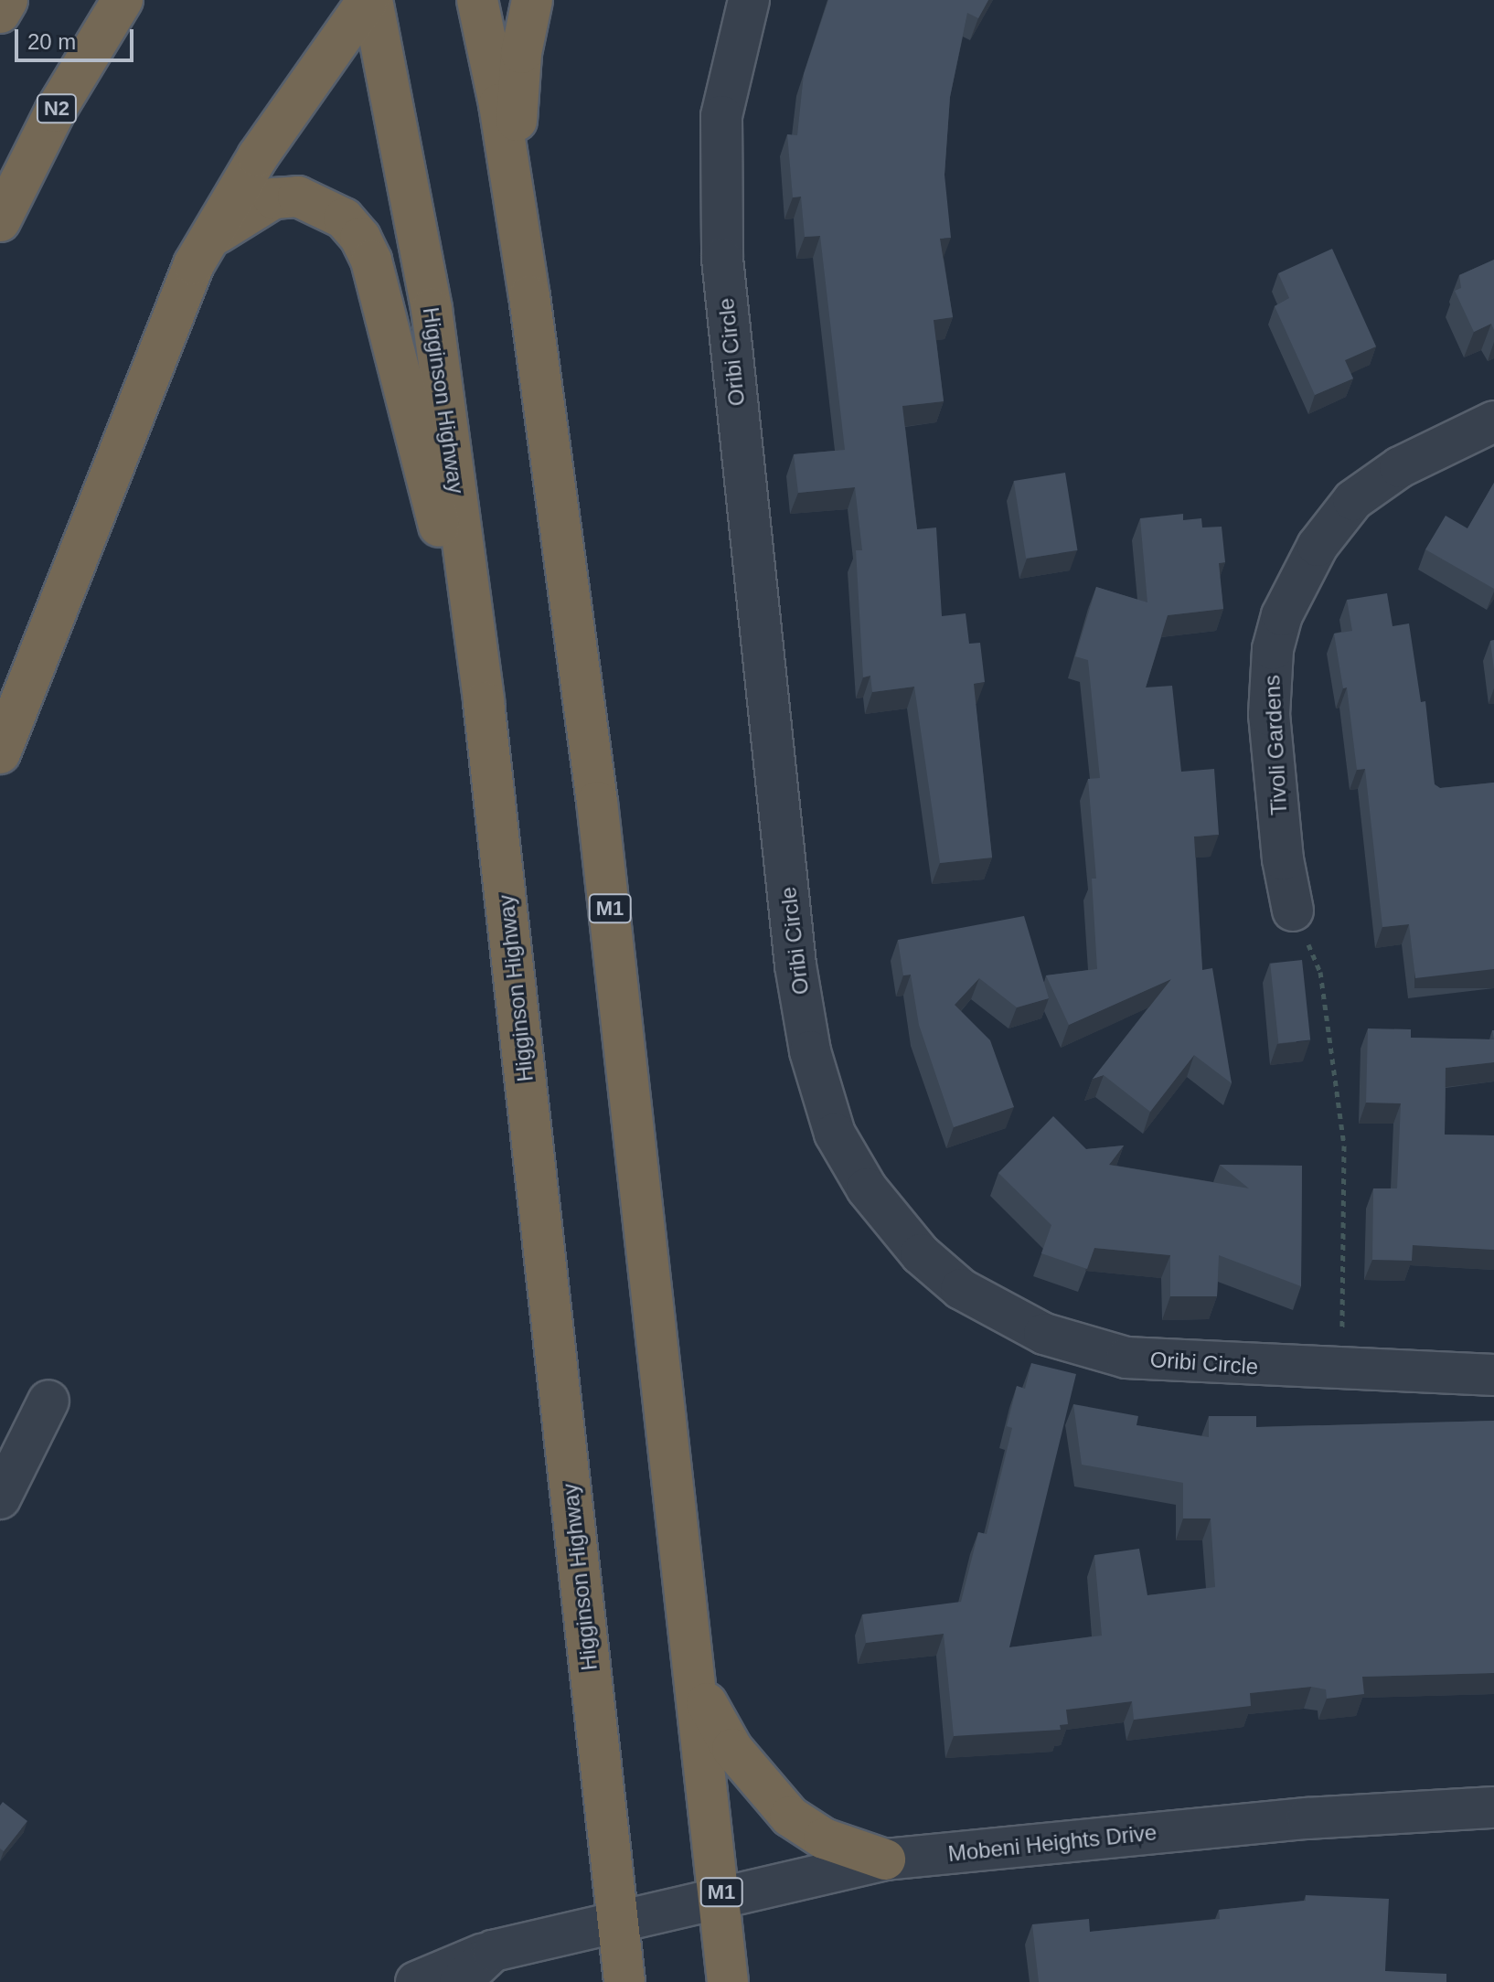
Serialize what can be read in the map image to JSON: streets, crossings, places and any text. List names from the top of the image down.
{
  "streets": {
    "highway": ["N2", "Higginson Highway", "M1"],
    "street": ["Oribi Circle", "Tivoli Gardens", "Mobeni Heights Drive"]
  },
  "crossings": [
    ["Higginson Highway", "Mobeni Heights Drive"],
    ["M1", "Mobeni Heights Drive"]
  ],
  "scale_bar": "20 m"
}
